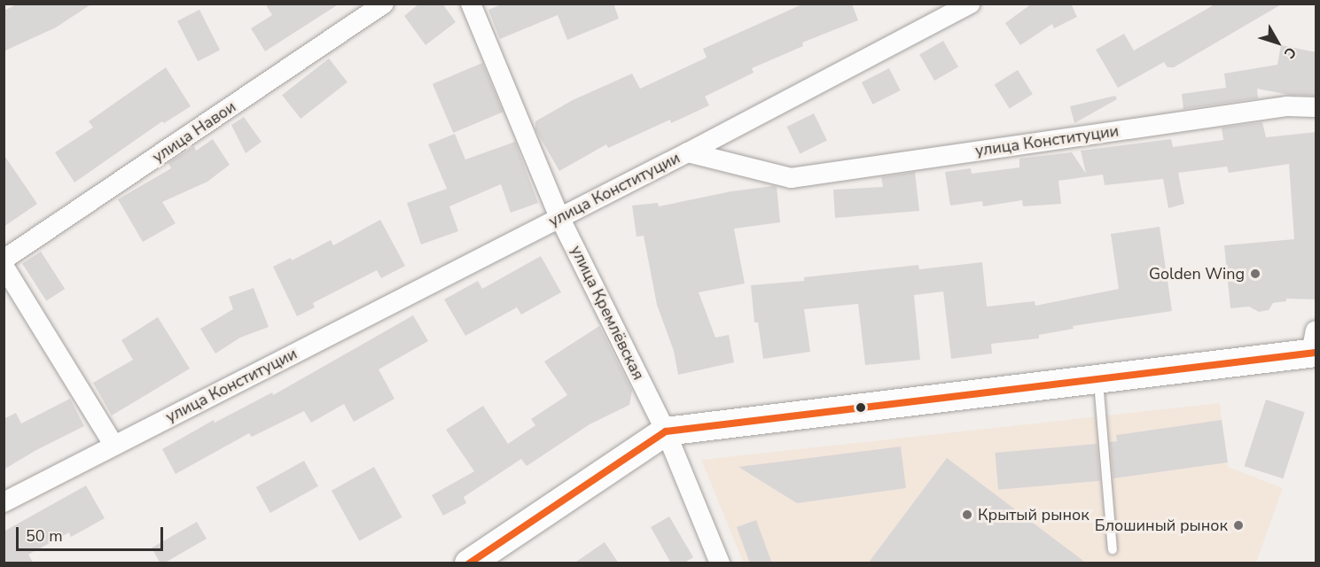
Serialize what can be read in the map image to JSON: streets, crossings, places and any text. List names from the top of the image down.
{
  "streets": {
    "street": ["улица Навои", "улица Конституции", "улица Кремлёвская"]
  },
  "crossings": [
    ["улица Конституции", "улица Кремлёвская"]
  ],
  "places": ["Golden Wing", "Крытый рынок", "Блошиный рынок"],
  "scale_bar": "50 m",
  "north": "bottom right"
}
